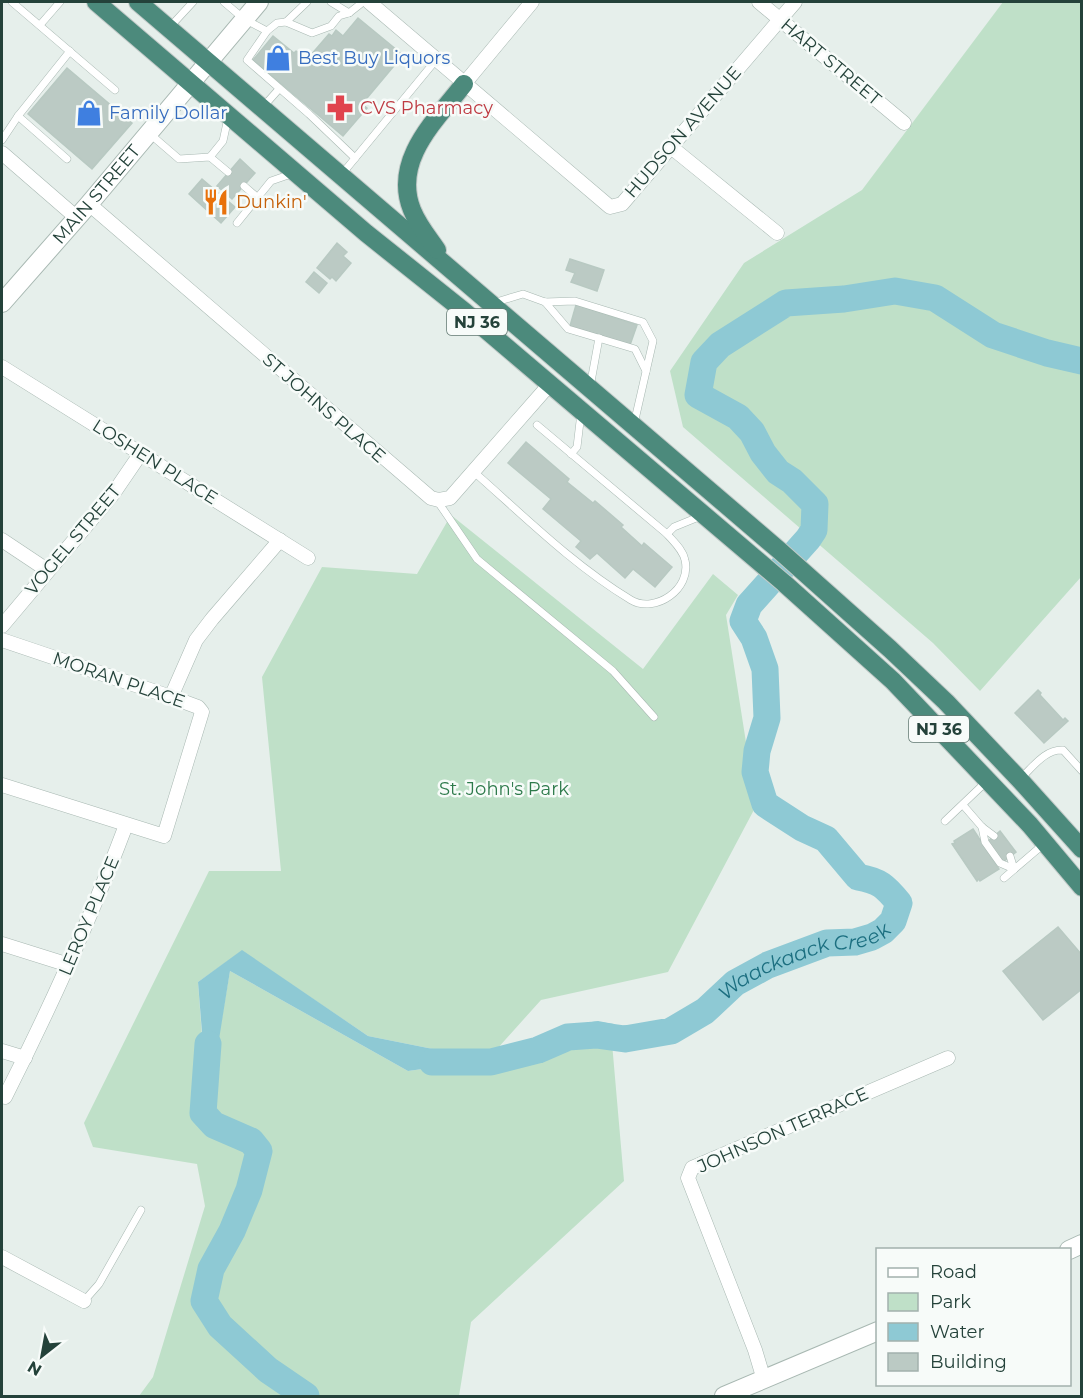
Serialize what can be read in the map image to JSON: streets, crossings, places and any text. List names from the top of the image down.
{
  "streets": {
    "highway": ["NJ 36"],
    "street": [
      "HART STREET",
      "HUDSON AVENUE",
      "MAIN STREET",
      "ST JOHNS PLACE",
      "LOSHEN PLACE",
      "VOGEL STREET",
      "MORAN PLACE",
      "LEROY PLACE",
      "JOHNSON TERRACE"
    ]
  },
  "crossings": [
    ["HART STREET", "HUDSON AVENUE"],
    ["MAIN STREET", "NJ 36"],
    ["MAIN STREET", "ST JOHNS PLACE"],
    ["LOSHEN PLACE", "VOGEL STREET"],
    ["MORAN PLACE", "LEROY PLACE"]
  ],
  "water": ["Waackaack Creek"],
  "parks": ["St. John's Park"],
  "places": {
    "shop": ["Best Buy Liquors", "Family Dollar"],
    "pharmacy": ["CVS Pharmacy"],
    "restaurant": ["Dunkin'"]
  },
  "legend": [
    "Road",
    "Park",
    "Water",
    "Building"
  ],
  "north": "bottom left"
}
